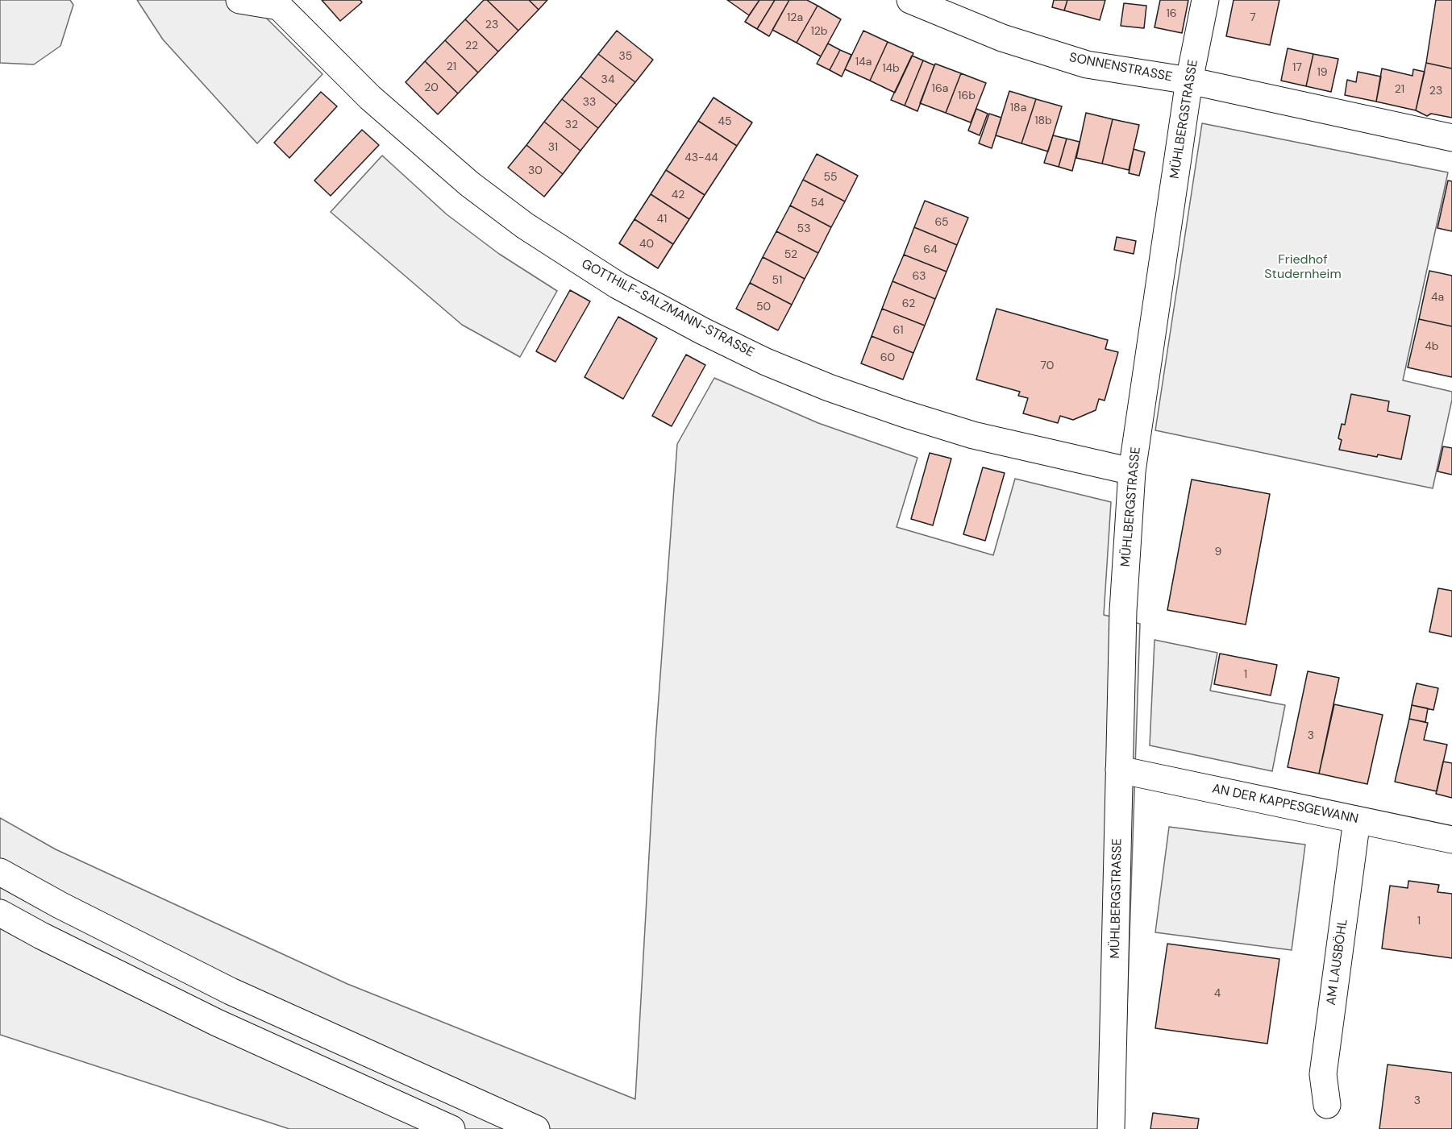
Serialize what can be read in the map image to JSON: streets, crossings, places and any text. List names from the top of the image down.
{
  "streets": {
    "main road": [
      "SONNENSTRASSE",
      "MÜHLBERGSTRASSE",
      "GOTTHILF-SALZMANN-STRASSE",
      "AN DER KAPPESGEWANN",
      "AM LAUSBÖHL"
    ]
  },
  "crossings": [
    ["SONNENSTRASSE", "MÜHLBERGSTRASSE"],
    ["MÜHLBERGSTRASSE", "GOTTHILF-SALZMANN-STRASSE"],
    ["MÜHLBERGSTRASSE", "AN DER KAPPESGEWANN"],
    ["AN DER KAPPESGEWANN", "AM LAUSBÖHL"]
  ],
  "parks": ["Friedhof Studernheim"],
  "house_numbers": [
    "16",
    "12a",
    "7",
    "23",
    "12b",
    "22",
    "35",
    "14a",
    "21",
    "17",
    "14b",
    "19",
    "34",
    "20",
    "16a",
    "21",
    "23",
    "16b",
    "33",
    "18a",
    "18b",
    "45",
    "32",
    "31",
    "43-44",
    "30",
    "55",
    "42",
    "54",
    "41",
    "65",
    "53",
    "40",
    "64",
    "52",
    "63",
    "51",
    "4a",
    "62",
    "50",
    "61",
    "4b",
    "60",
    "70",
    "9",
    "1",
    "3",
    "1",
    "4",
    "3"
  ]
}
